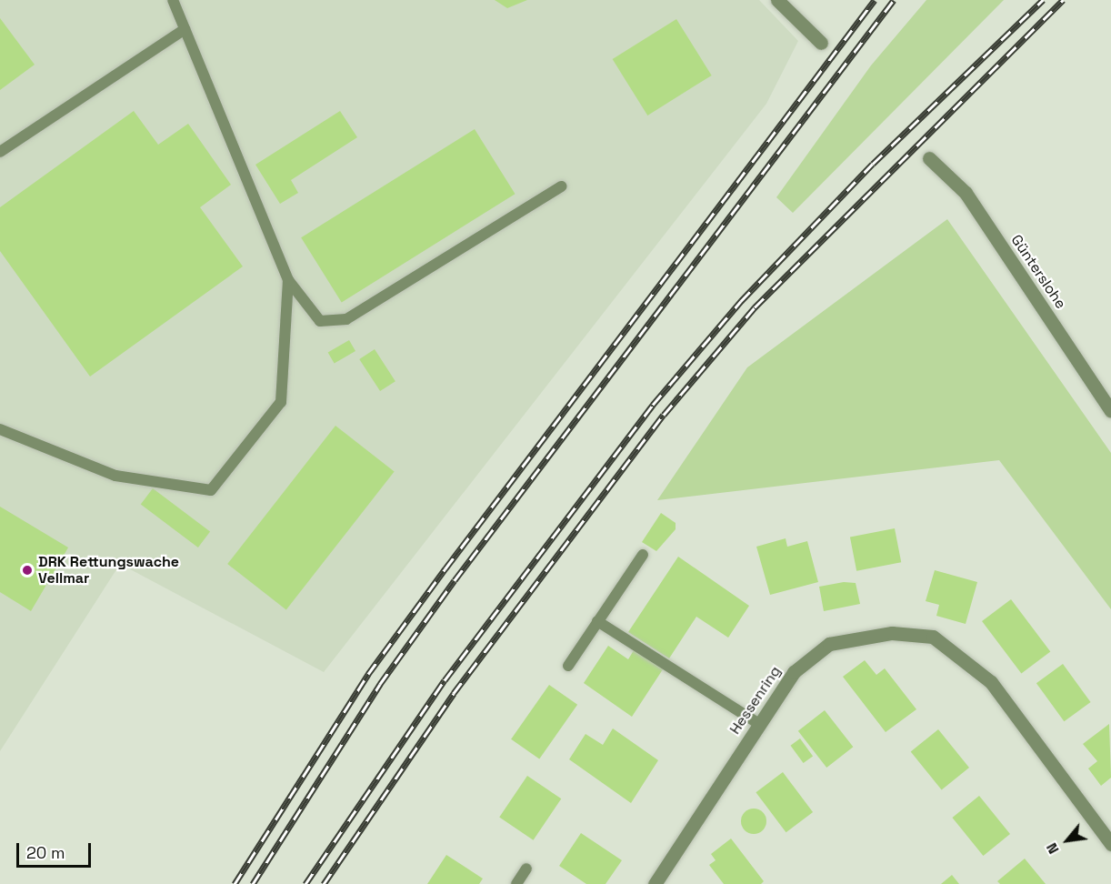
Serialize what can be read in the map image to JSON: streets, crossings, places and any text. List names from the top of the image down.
{
  "streets": {
    "street": ["Günterslohe", "Hessenring"]
  },
  "places": ["DRK Rettungswache Vellmar"],
  "scale_bar": "20 m",
  "north": "bottom left"
}
